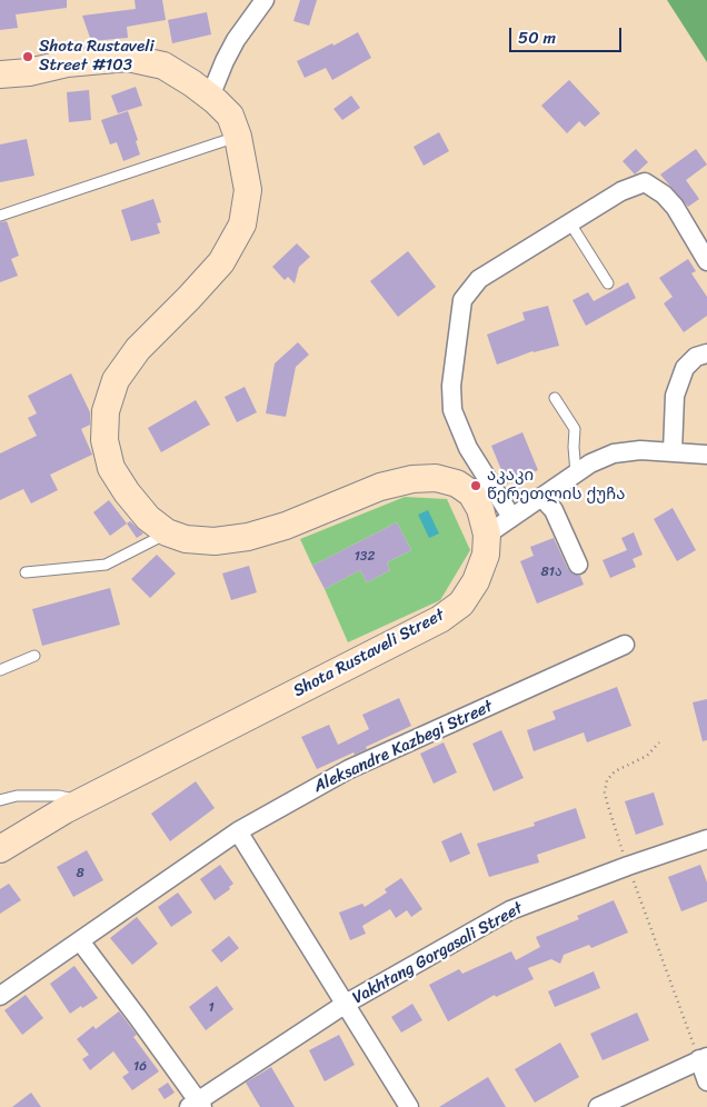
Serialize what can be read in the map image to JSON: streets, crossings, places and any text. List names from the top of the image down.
{
  "streets": {
    "main road": ["Shota Rustaveli Street"],
    "street": ["Aleksandre Kazbegi Street", "Vakhtang Gorgasali Street"]
  },
  "places": ["Shota Rustaveli Street #103", "აკაკი წერეთლის ქუჩა"],
  "house_numbers": [
    "132",
    "81ა",
    "8",
    "1",
    "16"
  ],
  "scale_bar": "50 m"
}
